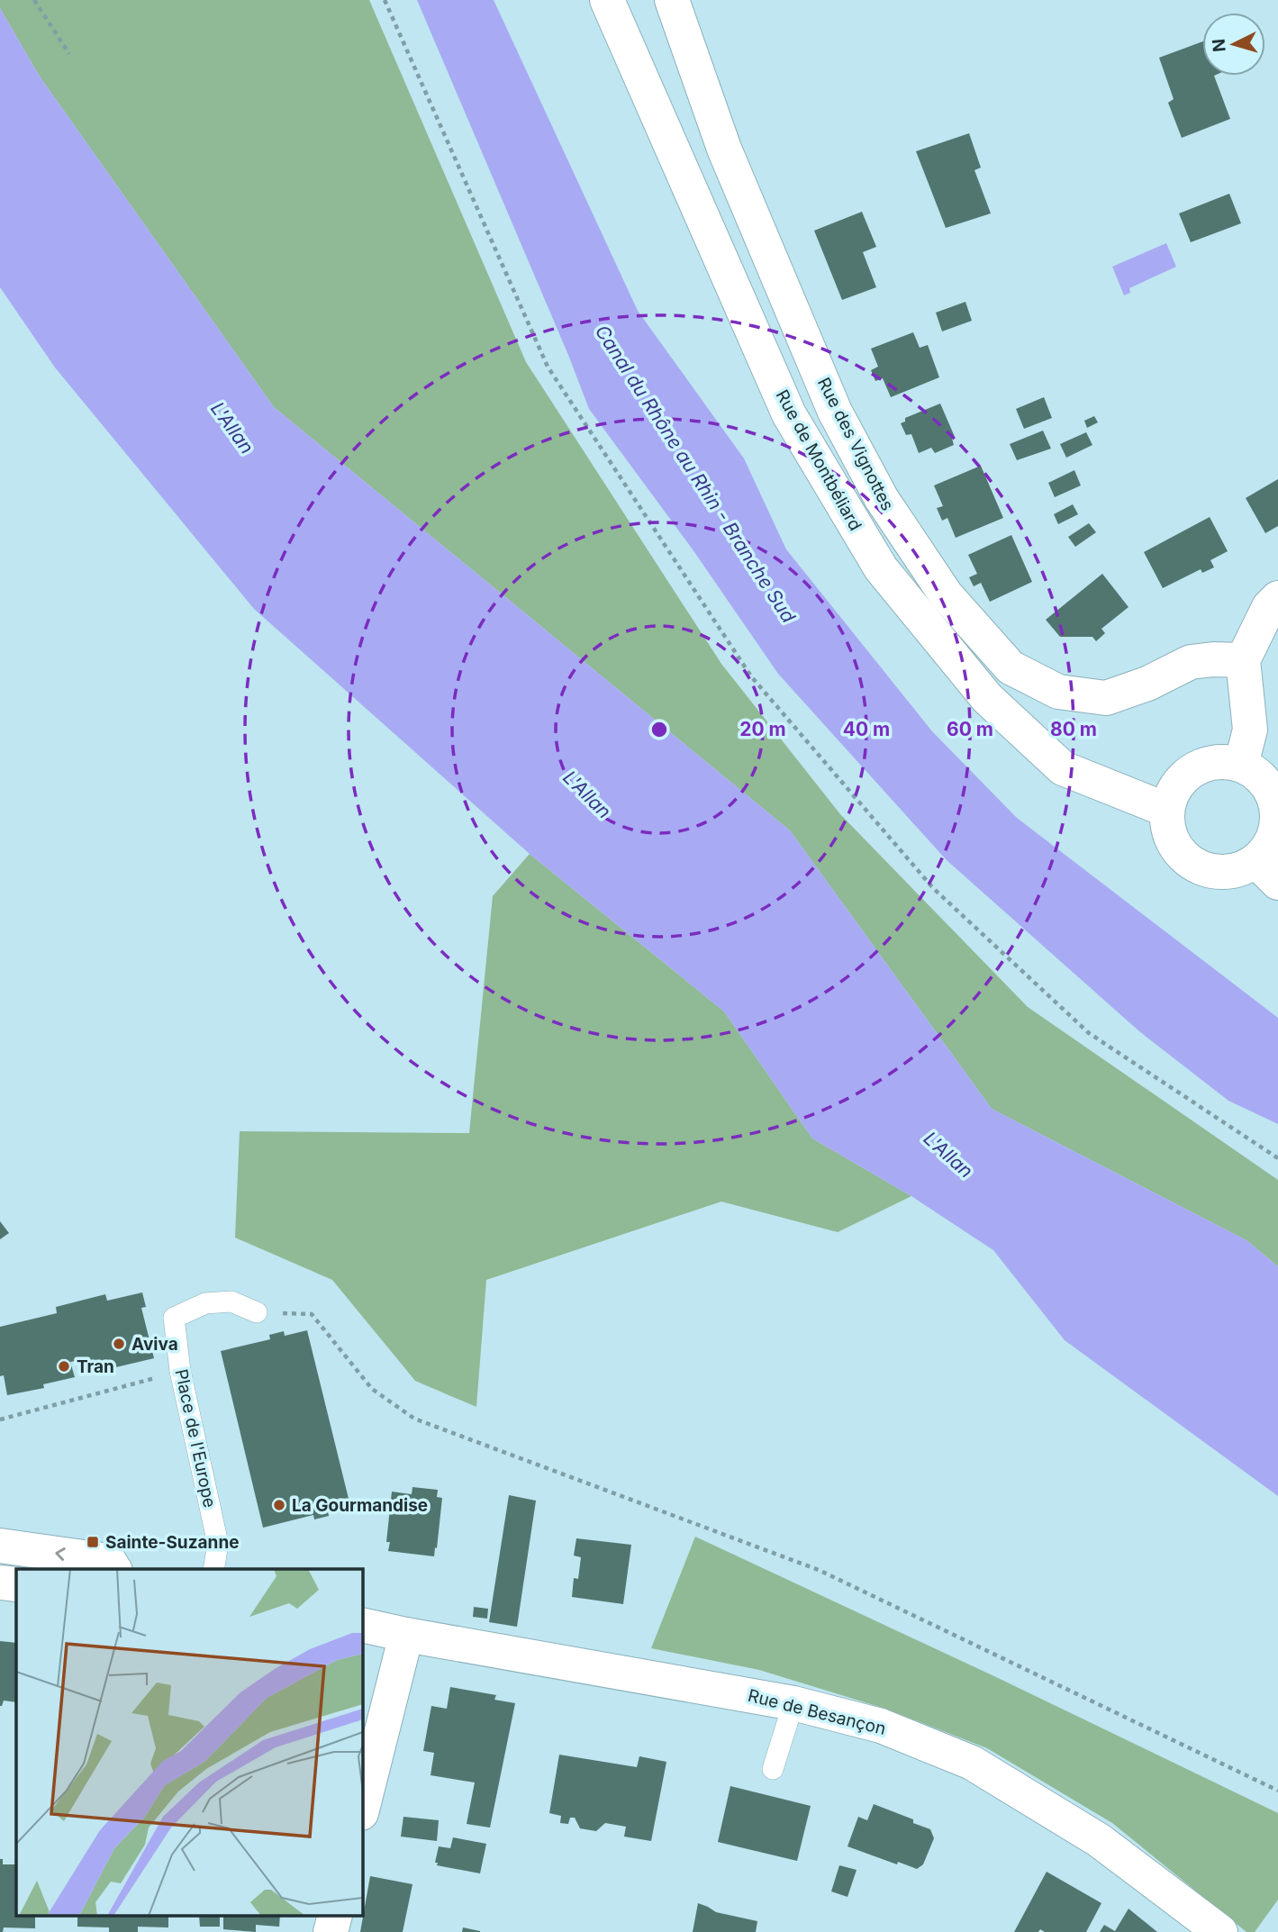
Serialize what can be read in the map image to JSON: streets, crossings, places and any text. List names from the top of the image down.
{
  "streets": {
    "main road": ["Rue des Vignottes", "Rue de Montbéliard", "Rue de Besançon"],
    "lane": ["Place de l'Europe"]
  },
  "water": ["L'Allan", "Canal du Rhône au Rhin - Branche Sud"],
  "places": {
    "other": ["Aviva", "Tran", "La Gourmandise"],
    "transit": ["Sainte-Suzanne"]
  },
  "north": "left",
  "rings": [
    "20 m",
    "40 m",
    "60 m",
    "80 m"
  ]
}
